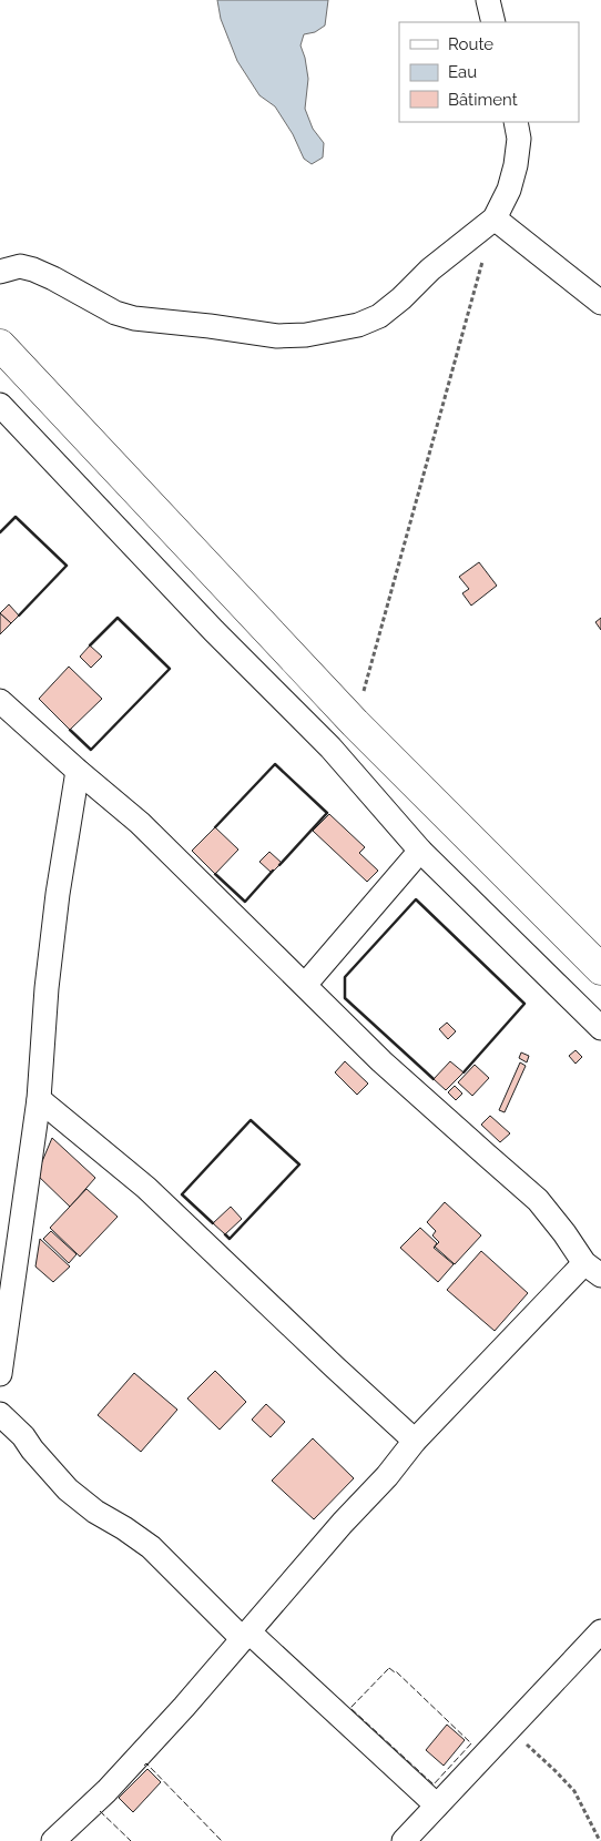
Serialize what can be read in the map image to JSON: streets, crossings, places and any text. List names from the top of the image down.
{
  "legend": ["Route", "Eau", "Bâtiment"]
}
